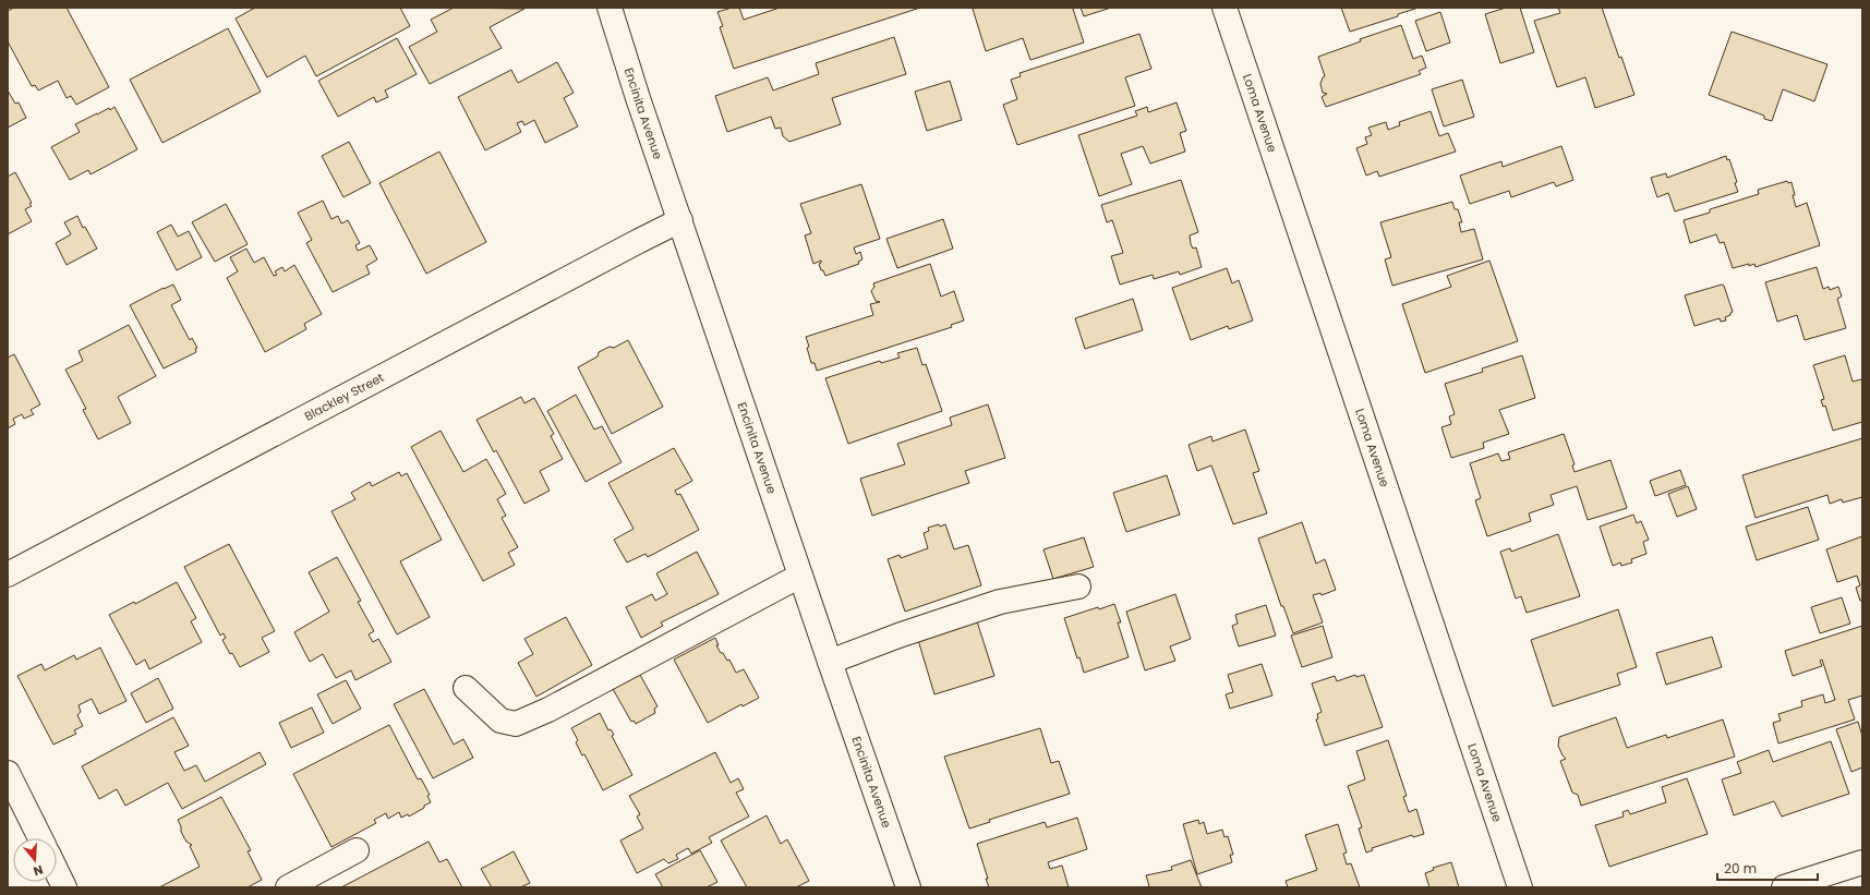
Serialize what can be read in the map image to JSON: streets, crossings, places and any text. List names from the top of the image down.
{
  "streets": {
    "street": ["Loma Avenue", "Encinita Avenue", "Blackley Street"]
  },
  "crossings": [
    ["Encinita Avenue", "Blackley Street"]
  ],
  "scale_bar": "20 m",
  "north": "bottom"
}
